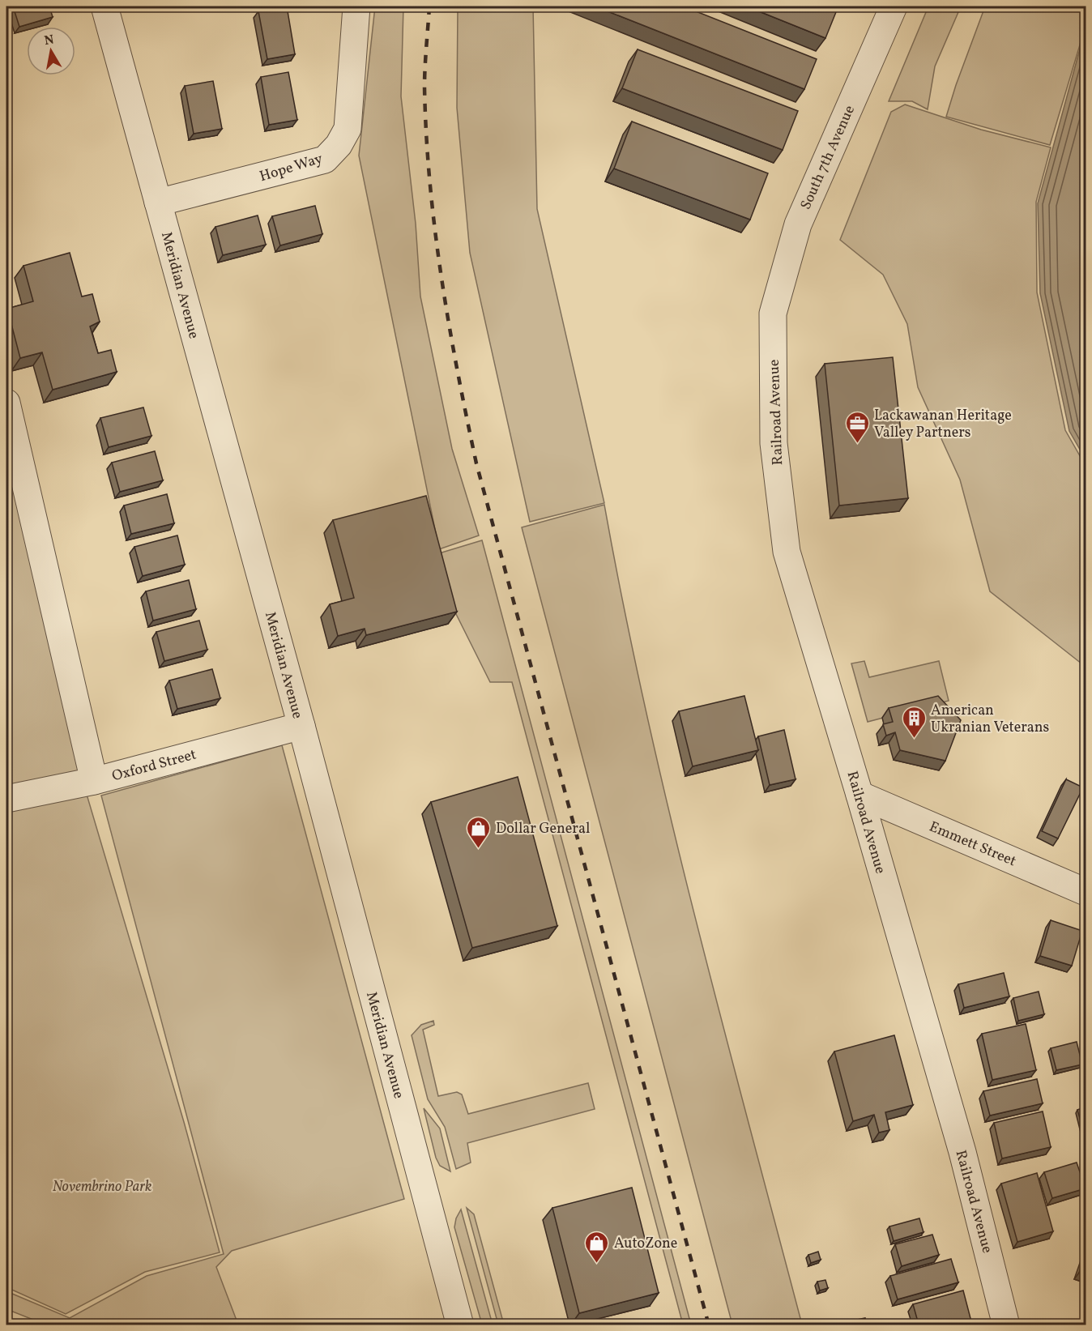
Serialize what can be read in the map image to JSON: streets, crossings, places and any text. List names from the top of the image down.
{
  "streets": {
    "street": [
      "South 7th Avenue",
      "Hope Way",
      "Meridian Avenue",
      "Railroad Avenue",
      "Oxford Street",
      "Emmett Street"
    ]
  },
  "crossings": [
    ["South 7th Avenue", "Railroad Avenue"],
    ["Hope Way", "Meridian Avenue"],
    ["Meridian Avenue", "Oxford Street"],
    ["Railroad Avenue", "Emmett Street"]
  ],
  "parks": ["Novembrino Park"],
  "places": {
    "office": ["Lackawanan Heritage Valley Partners"],
    "building": ["American Ukranian Veterans"],
    "shop": ["Dollar General", "AutoZone"]
  },
  "north": "top"
}
